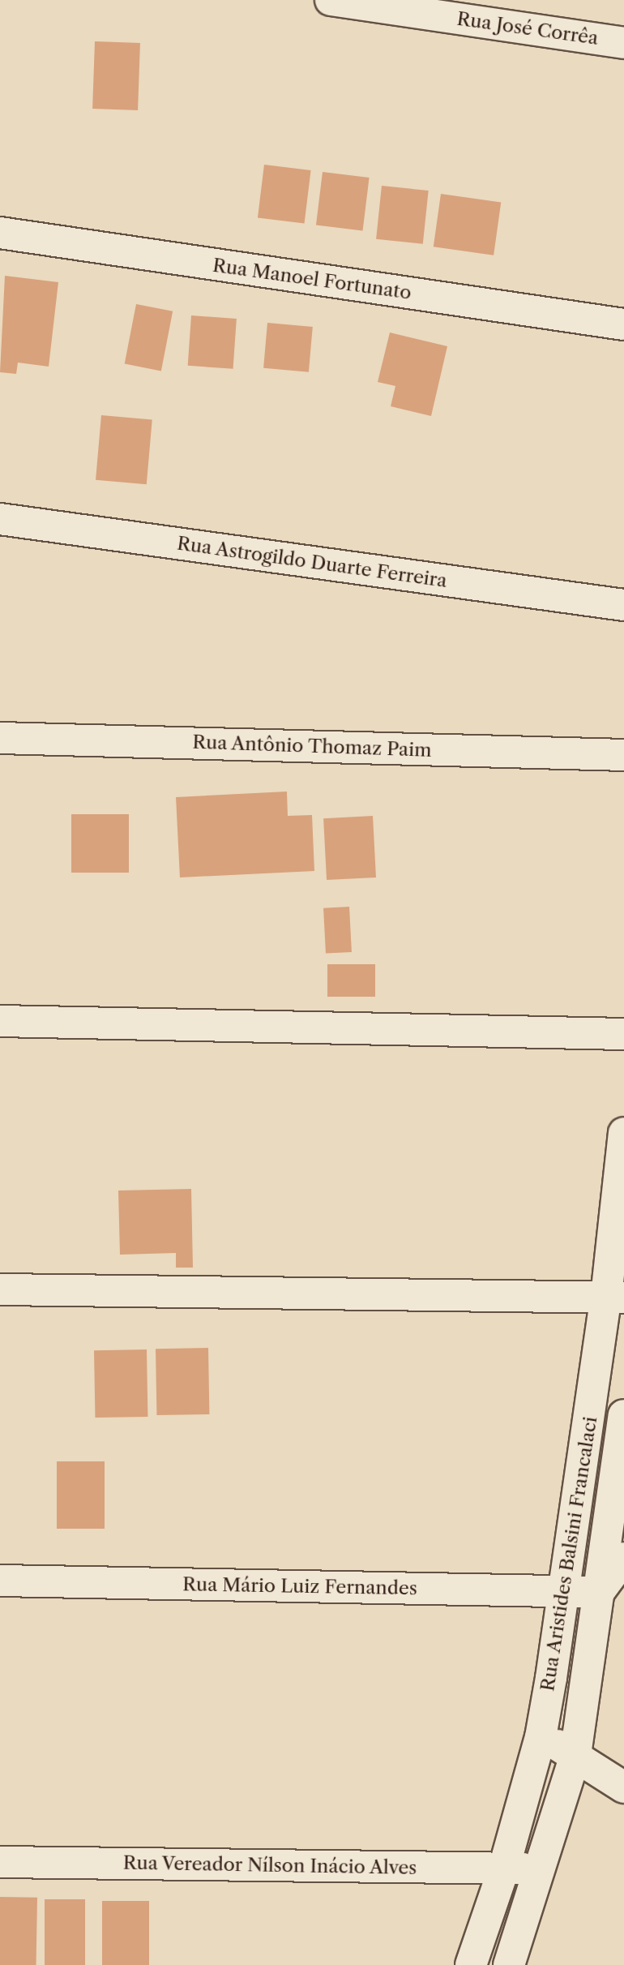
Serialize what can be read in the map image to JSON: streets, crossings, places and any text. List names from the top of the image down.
{
  "streets": {
    "street": [
      "Rua José Corrêa",
      "Rua Manoel Fortunato",
      "Rua Astrogildo Duarte Ferreira",
      "Rua Antônio Thomaz Paim",
      "Rua Aristides Balsini Francalaci",
      "Rua Mário Luiz Fernandes",
      "Rua Vereador Nílson Inácio Alves"
    ]
  },
  "crossings": [
    ["Rua Aristides Balsini Francalaci", "Rua Mário Luiz Fernandes"],
    ["Rua Aristides Balsini Francalaci", "Rua Vereador Nílson Inácio Alves"]
  ]
}
